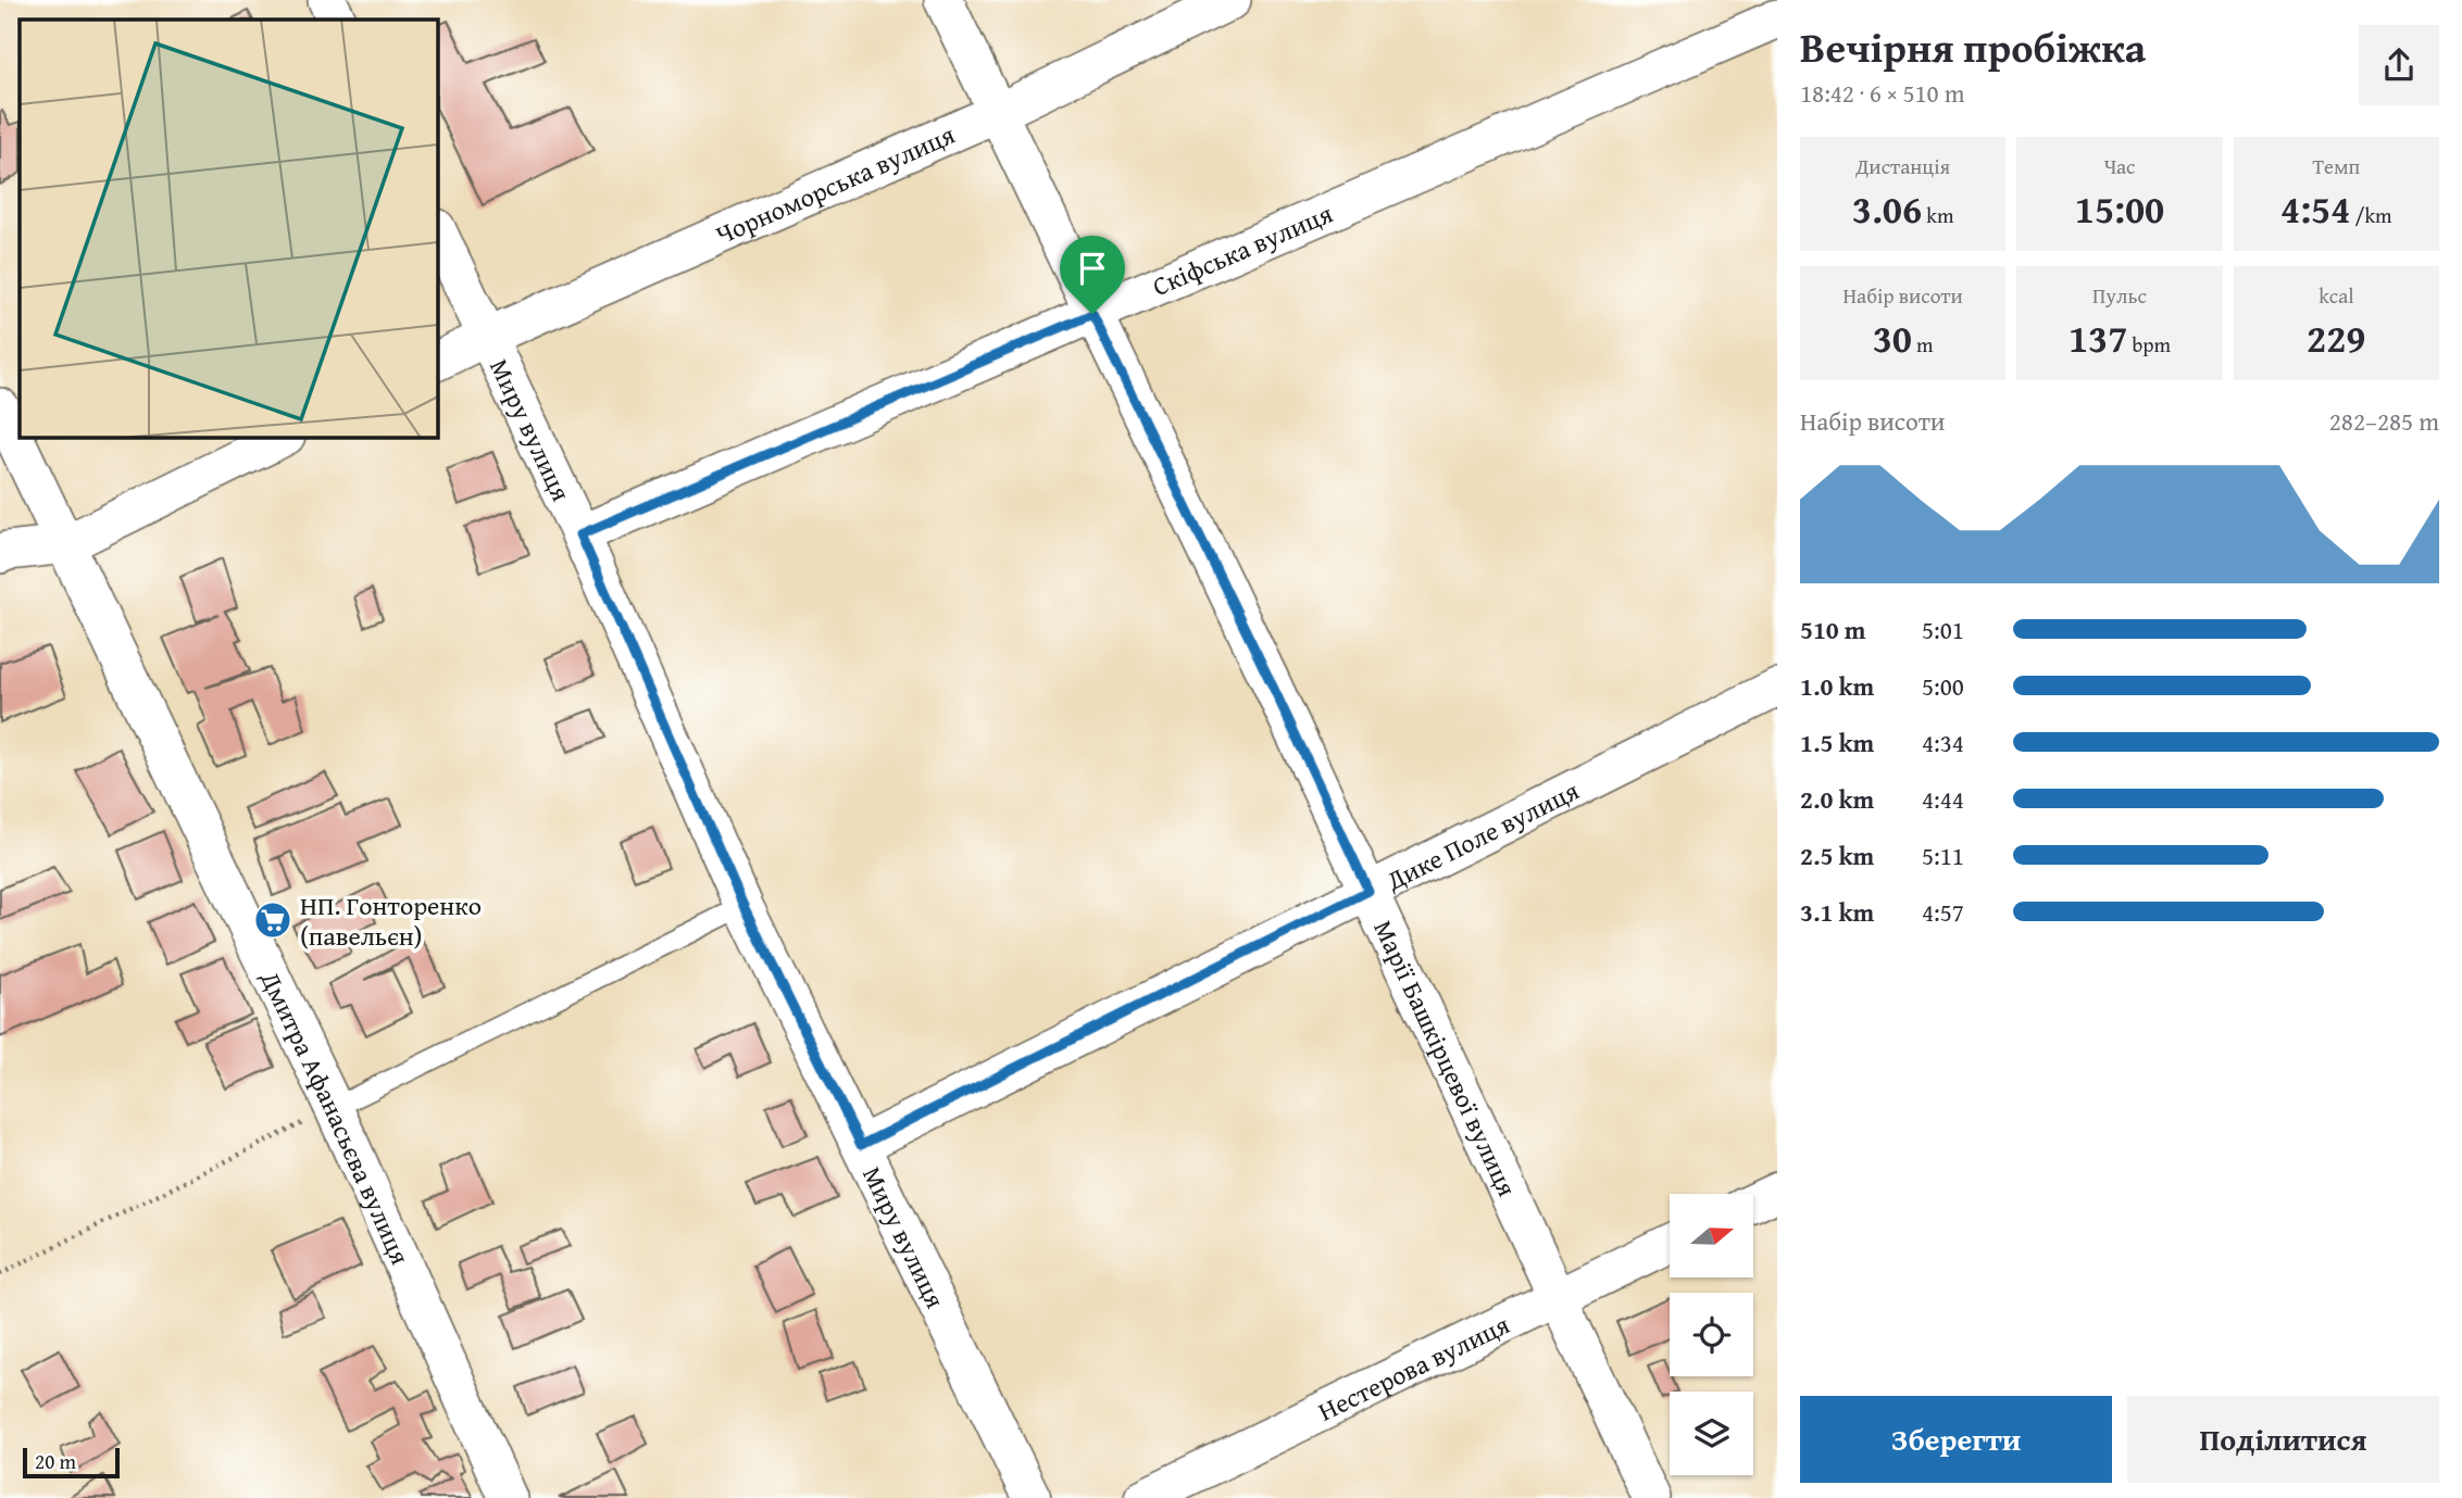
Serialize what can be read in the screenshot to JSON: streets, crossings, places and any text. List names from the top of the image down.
{
  "streets": {
    "street": [
      "Чорноморська вулиця",
      "Скіфська вулиця",
      "Миру вулиця",
      "Дике Поле вулиця",
      "Марії Башкірцевої вулиця",
      "Дмитра Афанасьєва вулиця",
      "Нестерова вулиця"
    ]
  },
  "crossings": [
    ["Чорноморська вулиця", "Миру вулиця"],
    ["Чорноморська вулиця", "Марії Башкірцевої вулиця"],
    ["Скіфська вулиця", "Миру вулиця"],
    ["Скіфська вулиця", "Марії Башкірцевої вулиця"],
    ["Миру вулиця", "Дике Поле вулиця"],
    ["Дике Поле вулиця", "Марії Башкірцевої вулиця"],
    ["Марії Башкірцевої вулиця", "Нестерова вулиця"]
  ],
  "places": {
    "supermarket": ["НП. Гонторенко (павельєн)"]
  },
  "scale_bar": "20 m",
  "north": "right",
  "page": {
    "heading": ["Вечірня пробіжка", "18:42 · 6 × 510 m"],
    "stats": [
      ["Дистанція", "3.06 km"],
      ["Час", "15:00"],
      ["Темп", "4:54 /km"],
      ["Набір висоти", "30 m"],
      ["Пульс", "137 bpm"],
      ["kcal", "229"]
    ],
    "chart": ["Набір висоти", "282–285 m"],
    "list": [
      {
        "name": "510 m",
        "note": "5:01"
      },
      {
        "name": "1.0 km",
        "note": "5:00"
      },
      {
        "name": "1.5 km",
        "note": "4:34"
      },
      {
        "name": "2.0 km",
        "note": "4:44"
      },
      {
        "name": "2.5 km",
        "note": "5:11"
      },
      {
        "name": "3.1 km",
        "note": "4:57"
      }
    ],
    "buttons": ["Зберегти", "Поділитися"],
    "scale": "20 m"
  }
}
